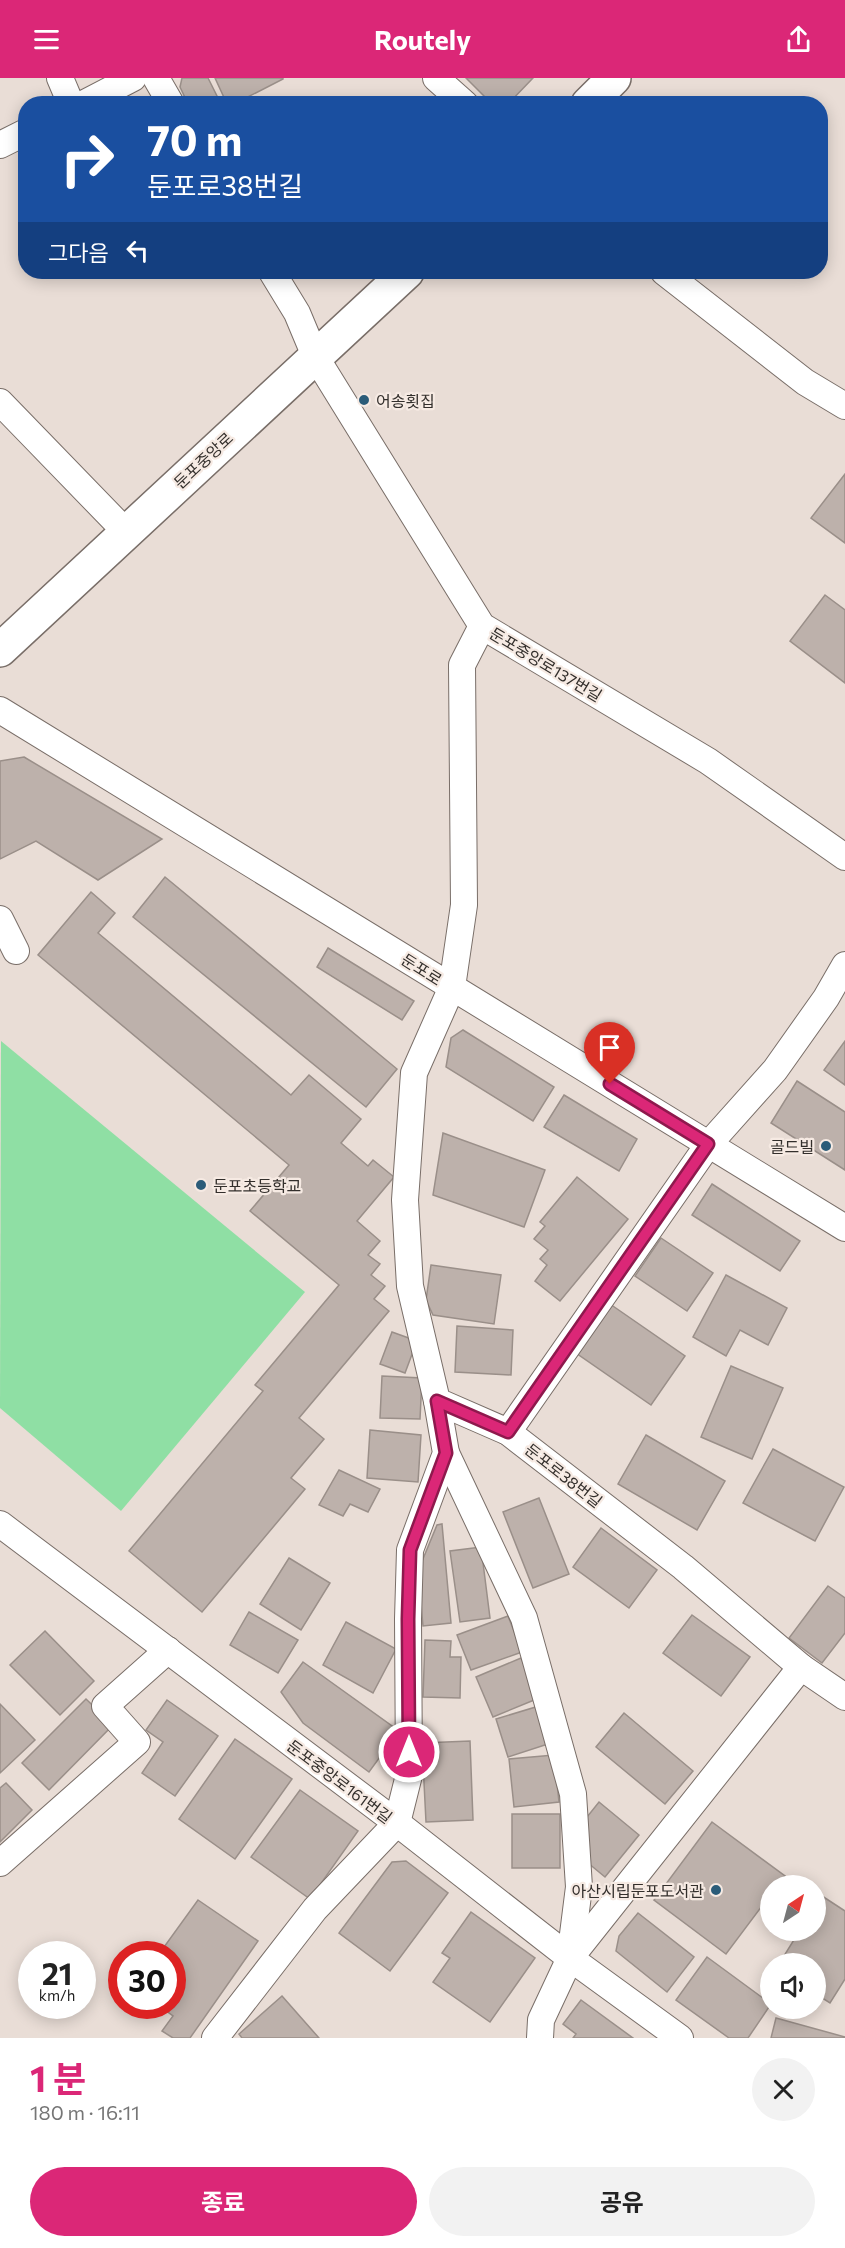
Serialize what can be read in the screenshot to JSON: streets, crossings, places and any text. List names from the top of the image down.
{
  "streets": {
    "street": [
      "둔포중앙로",
      "둔포중앙로137번길",
      "둔포로",
      "둔포로38번길",
      "둔포중앙로161번길"
    ]
  },
  "crossings": [
    ["둔포중앙로", "둔포중앙로137번길"]
  ],
  "places": [
    "어송횟집",
    "골드빌",
    "둔포초등학교",
    "아산시립둔포도서관"
  ],
  "north": "top right",
  "page": {
    "header": "Routely",
    "turn": ["70 m", "둔포로38번길"],
    "then": "그다음",
    "speed": "21 km/h",
    "limit": "30",
    "heading": ["1 분", "180 m · 16:11"],
    "buttons": ["종료", "공유"]
  }
}
